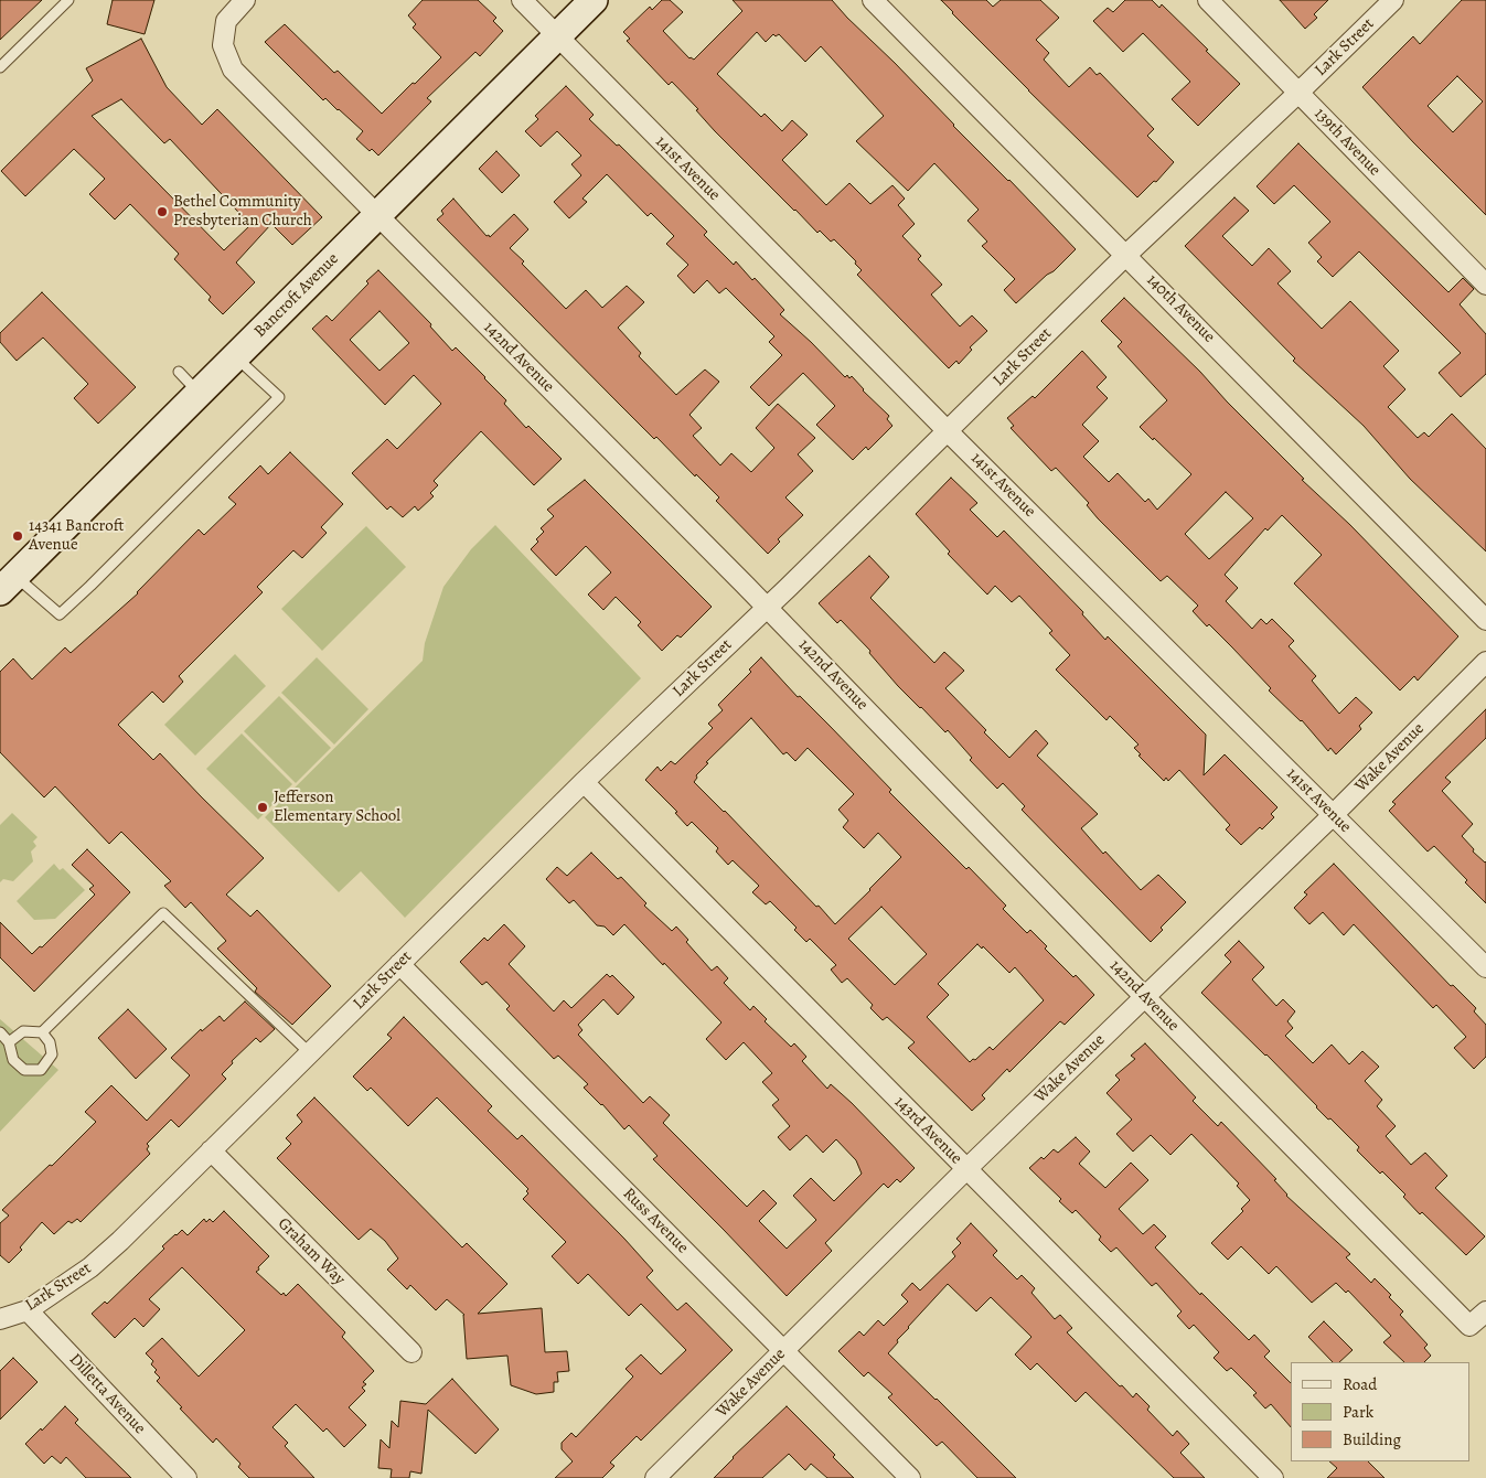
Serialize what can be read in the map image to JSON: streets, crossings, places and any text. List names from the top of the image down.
{
  "streets": {
    "main road": ["Bancroft Avenue"],
    "street": [
      "Lark Street",
      "139th Avenue",
      "141st Avenue",
      "140th Avenue",
      "142nd Avenue",
      "Wake Avenue",
      "143rd Avenue",
      "Russ Avenue",
      "Graham Way",
      "Dilletta Avenue"
    ]
  },
  "crossings": [
    ["Lark Street", "139th Avenue"],
    ["Lark Street", "141st Avenue"],
    ["Lark Street", "140th Avenue"],
    ["Lark Street", "142nd Avenue"],
    ["Lark Street", "143rd Avenue"],
    ["Lark Street", "Russ Avenue"],
    ["Lark Street", "Graham Way"],
    ["Lark Street", "Dilletta Avenue"],
    ["141st Avenue", "Bancroft Avenue"],
    ["141st Avenue", "Wake Avenue"],
    ["Bancroft Avenue", "142nd Avenue"],
    ["142nd Avenue", "Wake Avenue"],
    ["Wake Avenue", "143rd Avenue"],
    ["Wake Avenue", "Russ Avenue"]
  ],
  "places": ["Bethel Community Presbyterian Church", "14341 Bancroft Avenue", "Jefferson Elementary School"],
  "legend": ["Road", "Park", "Building"]
}
